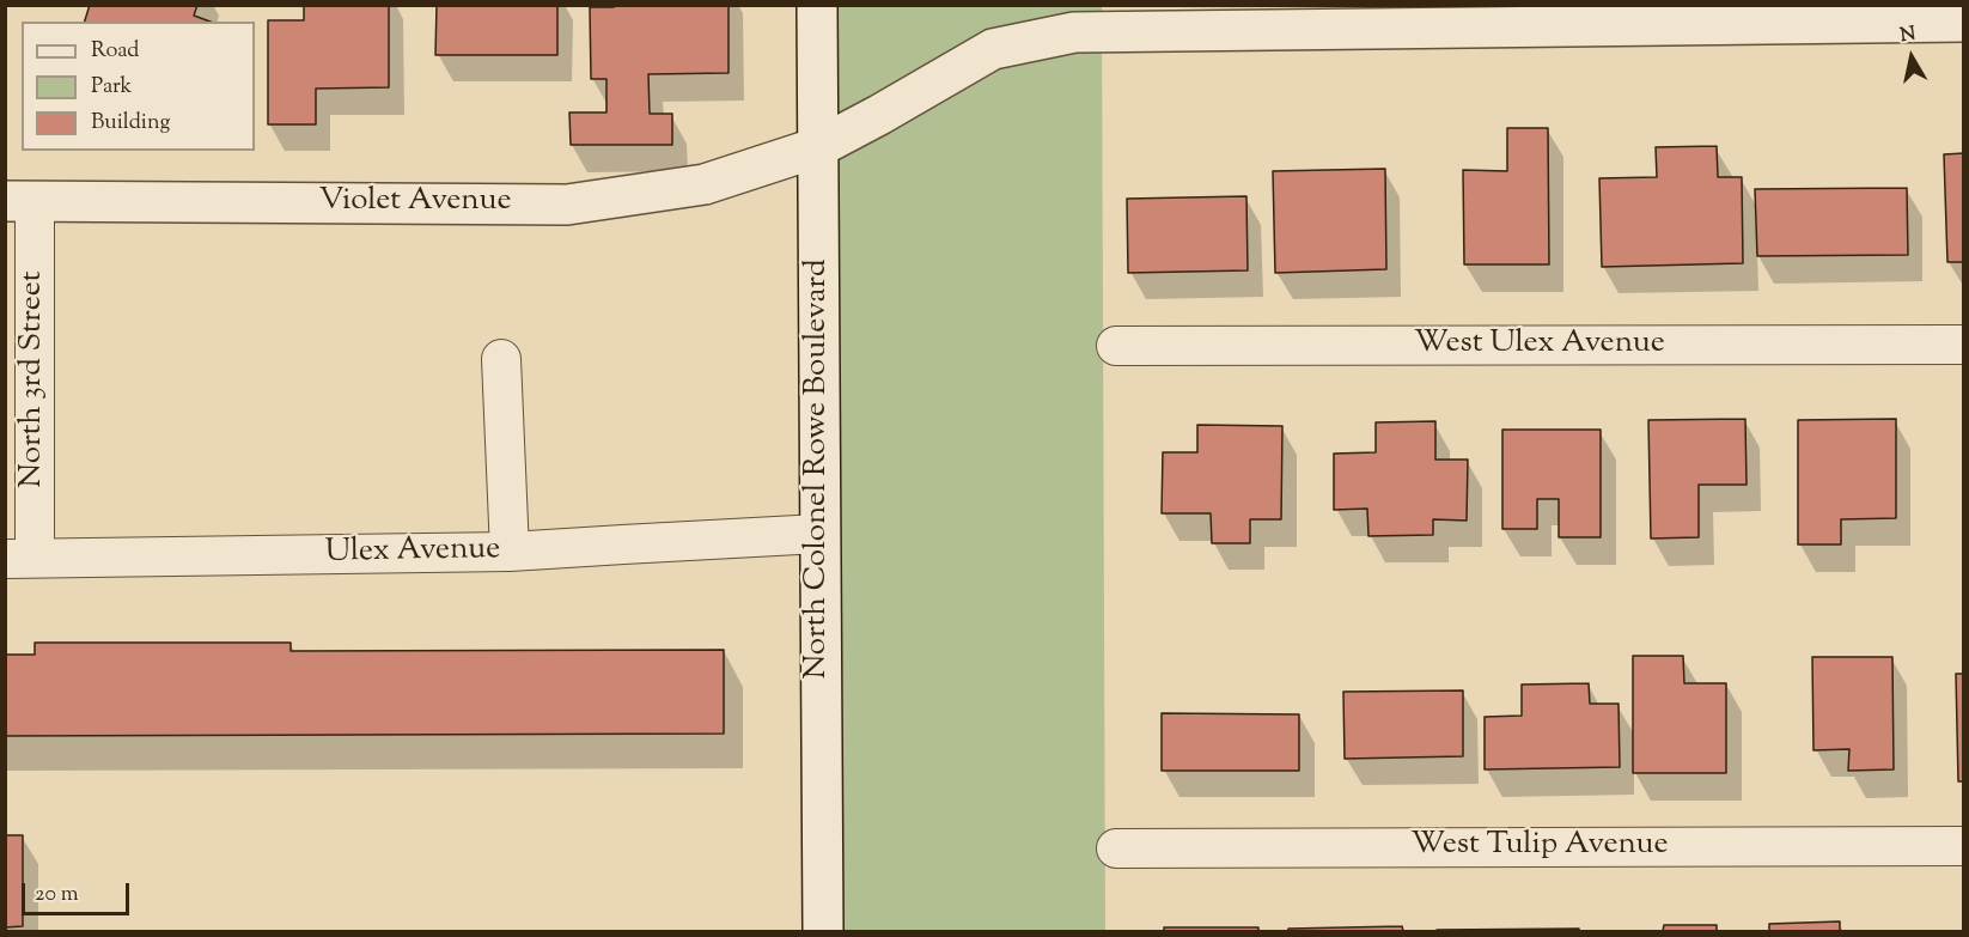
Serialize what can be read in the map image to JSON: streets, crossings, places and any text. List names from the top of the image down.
{
  "streets": {
    "street": [
      "Violet Avenue",
      "West Ulex Avenue",
      "North 3rd Street",
      "North Colonel Rowe Boulevard",
      "Ulex Avenue",
      "West Tulip Avenue"
    ]
  },
  "crossings": [
    ["Violet Avenue", "North 3rd Street"],
    ["Violet Avenue", "North Colonel Rowe Boulevard"],
    ["North 3rd Street", "Ulex Avenue"],
    ["North Colonel Rowe Boulevard", "Ulex Avenue"]
  ],
  "legend": ["Road", "Park", "Building"],
  "scale_bar": "20 m",
  "north": "top"
}
